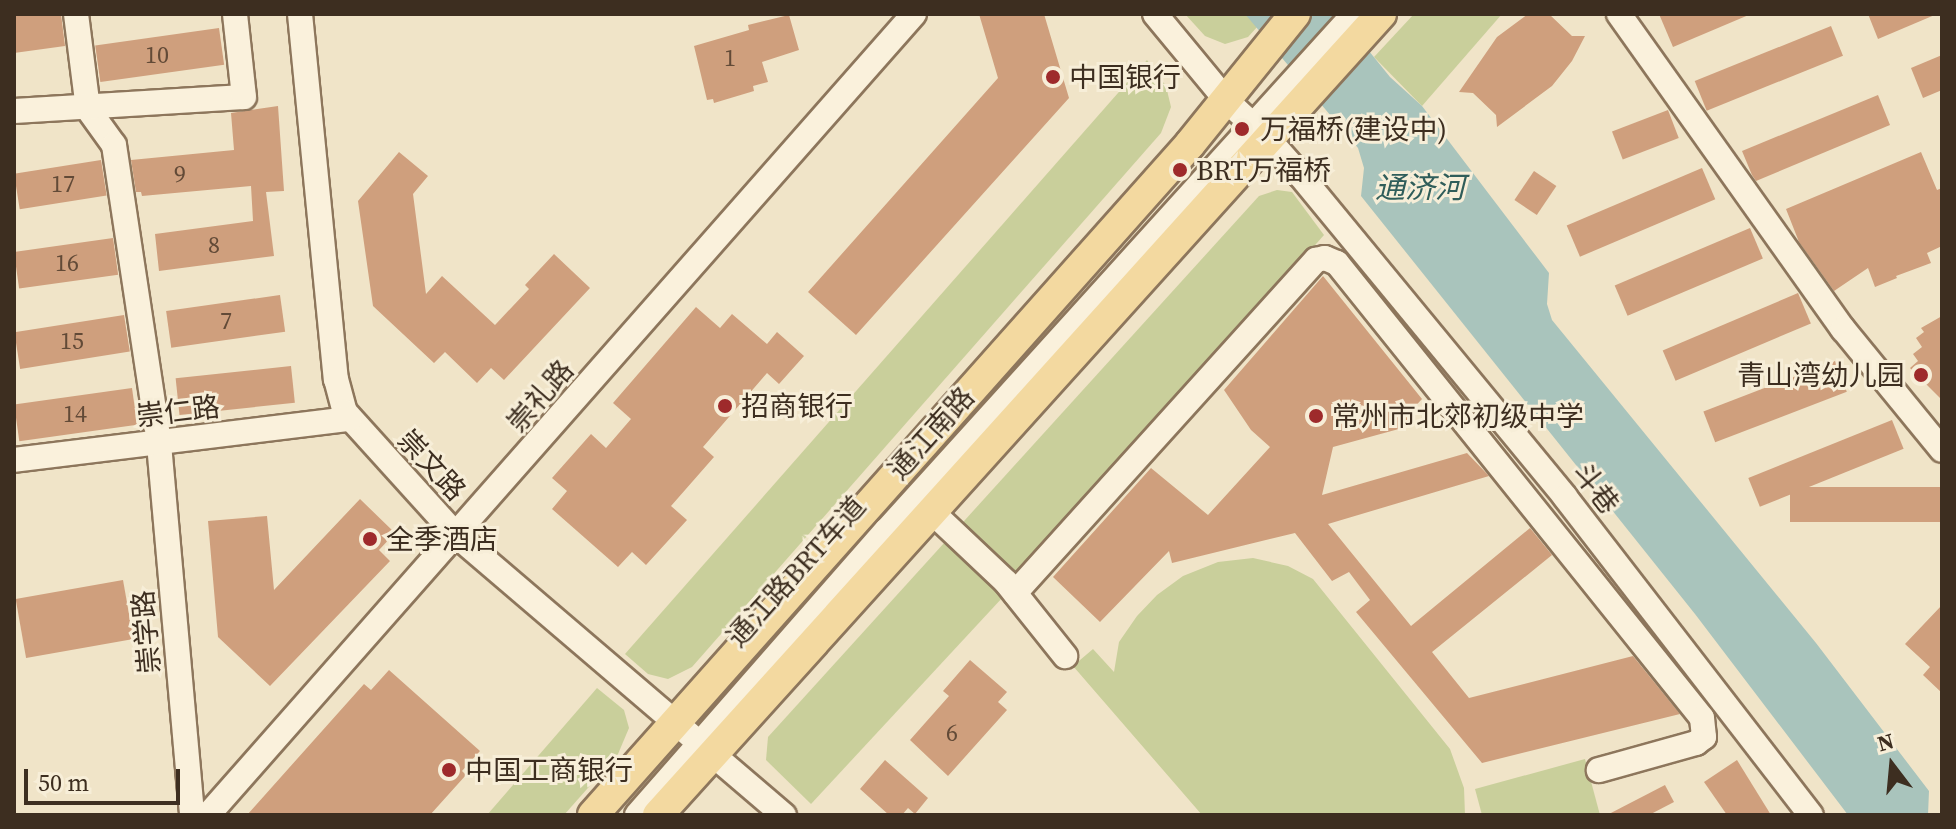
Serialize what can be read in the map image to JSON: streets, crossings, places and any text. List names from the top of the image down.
{
  "streets": {
    "main road": ["通江南路"],
    "street": [
      "崇礼路",
      "崇仁路",
      "崇文路",
      "斗巷",
      "崇学路"
    ]
  },
  "crossings": [
    ["崇礼路", "崇文路"],
    ["崇仁路", "崇文路"],
    ["崇仁路", "崇学路"],
    ["通江南路", "崇文路"],
    ["通江南路", "斗巷"]
  ],
  "water": ["通济河"],
  "places": [
    "中国银行",
    "万福桥(建设中)",
    "BRT万福桥",
    "青山湾幼儿园",
    "招商银行",
    "常州市北郊初级中学",
    "全季酒店",
    "中国工商银行"
  ],
  "house_numbers": [
    "10",
    "1",
    "9",
    "17",
    "8",
    "16",
    "7",
    "15",
    "14",
    "6"
  ],
  "scale_bar": "50 m",
  "north": "top"
}
